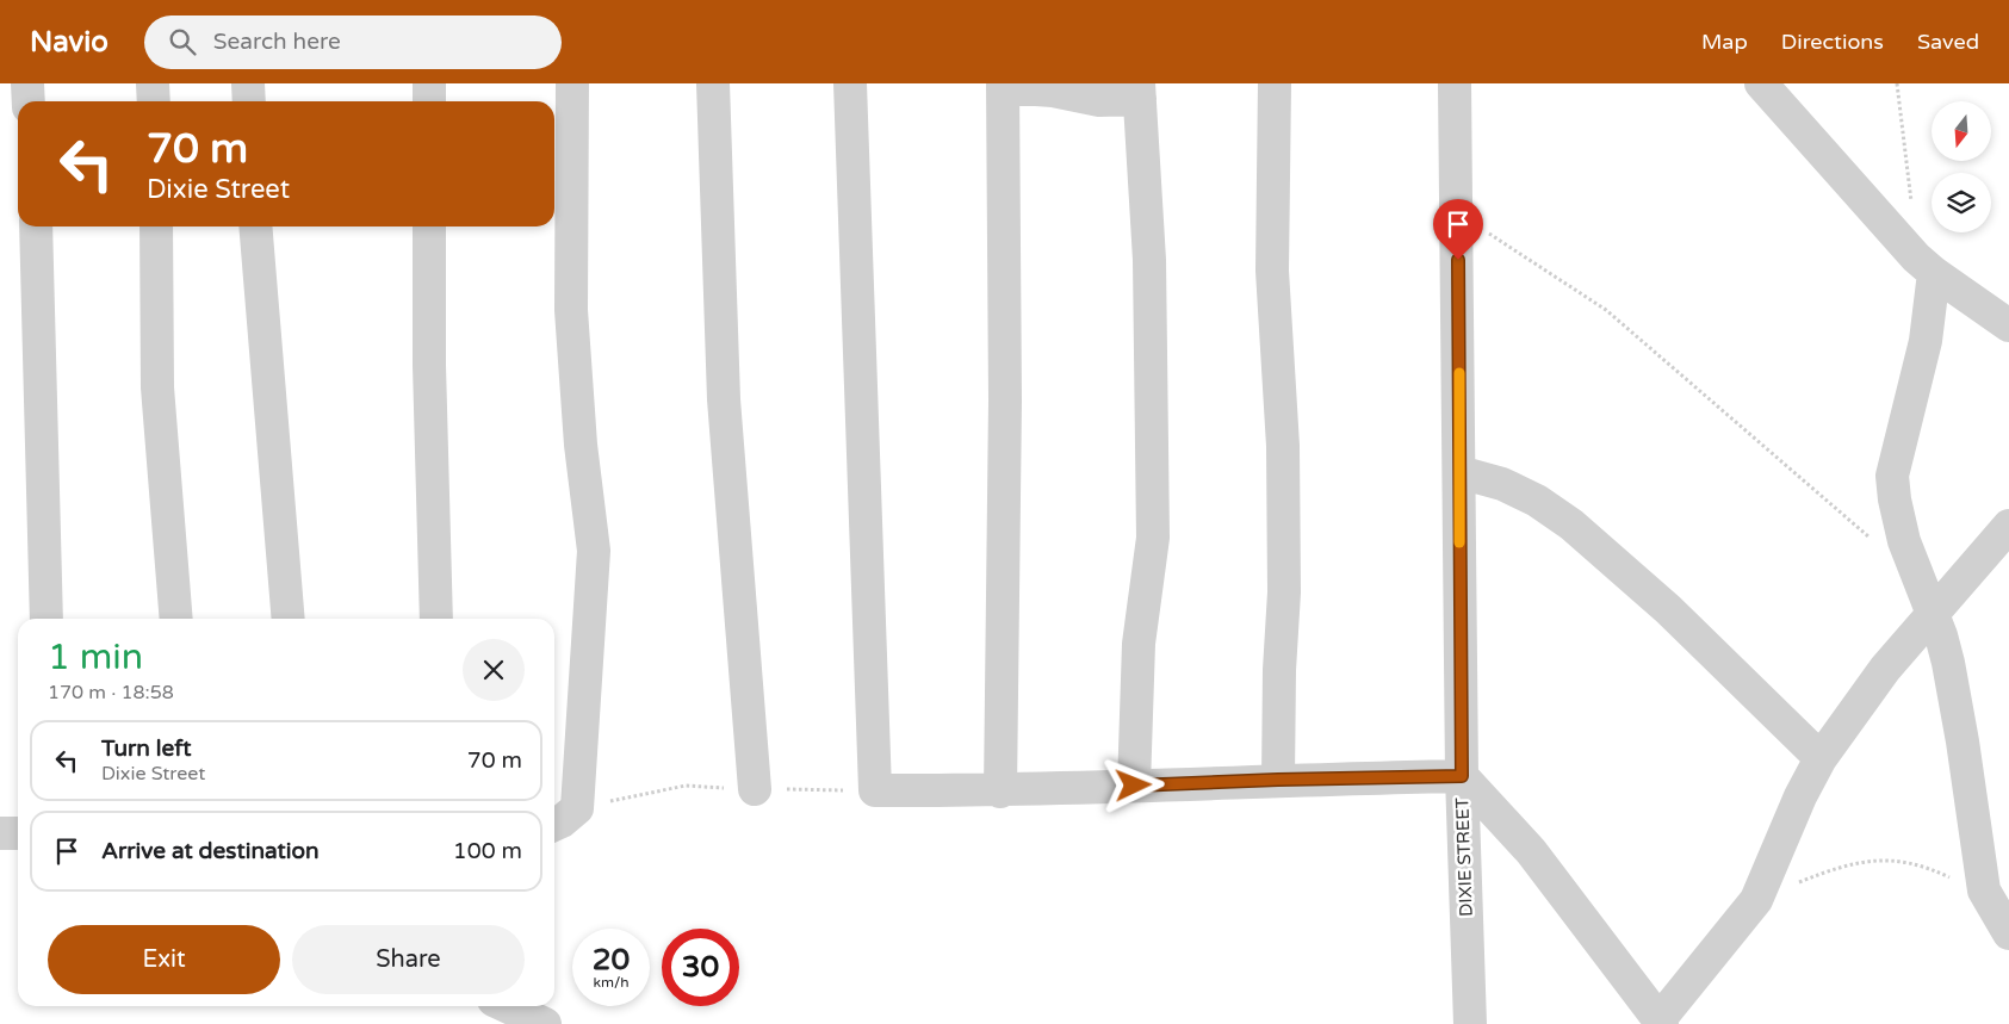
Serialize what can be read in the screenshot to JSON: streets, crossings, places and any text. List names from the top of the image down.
{
  "streets": {
    "street": ["DIXIE STREET"]
  },
  "north": "bottom",
  "page": {
    "header": "Navio",
    "search": "Search here",
    "nav": ["Map", "Directions", "Saved"],
    "turn": ["70 m", "Dixie Street"],
    "heading": ["1 min", "170 m · 18:58"],
    "list": [
      {
        "name": "Turn left",
        "note": "Dixie Street",
        "value": "70 m"
      },
      {
        "name": "Arrive at destination",
        "value": "100 m"
      }
    ],
    "buttons": ["Exit", "Share"],
    "speed": "20 km/h",
    "limit": "30"
  }
}
